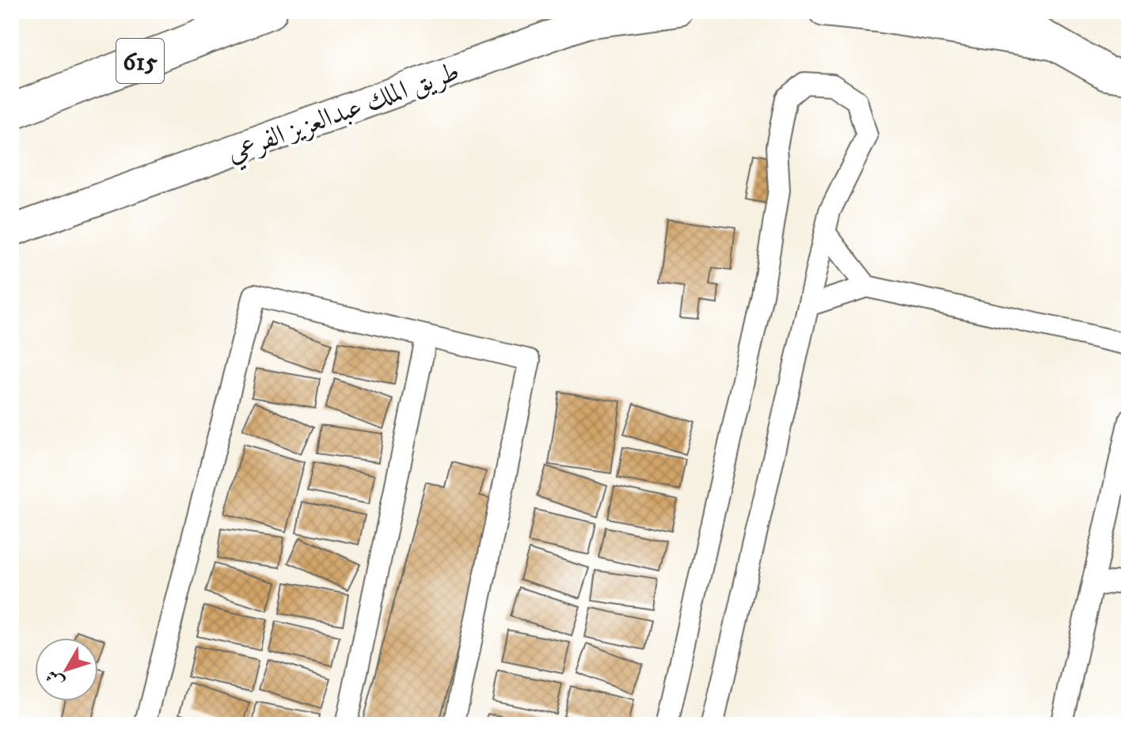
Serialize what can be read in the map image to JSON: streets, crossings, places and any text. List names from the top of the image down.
{
  "streets": {
    "highway": ["615"],
    "main road": ["طريق الملك عبدالعزيز الفرعي"]
  },
  "north": "bottom left"
}
